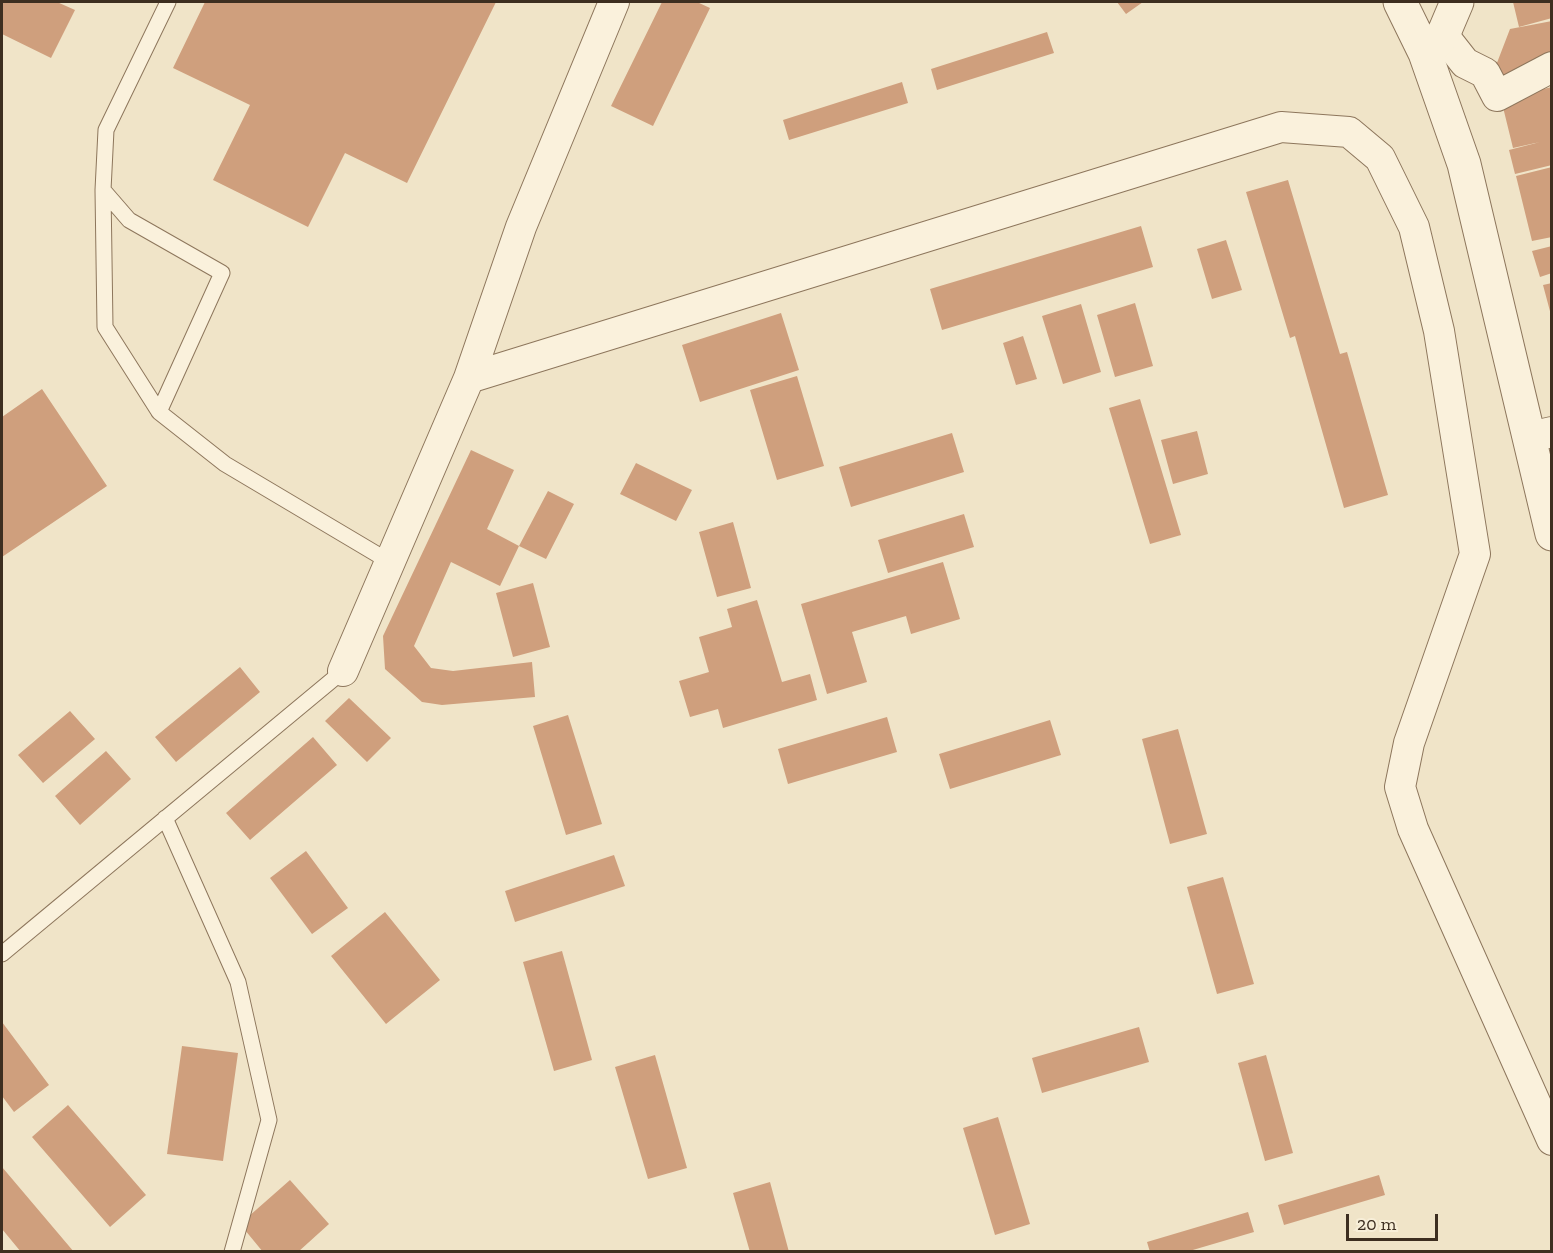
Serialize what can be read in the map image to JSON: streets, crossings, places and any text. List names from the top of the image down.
{
  "scale_bar": "20 m"
}
